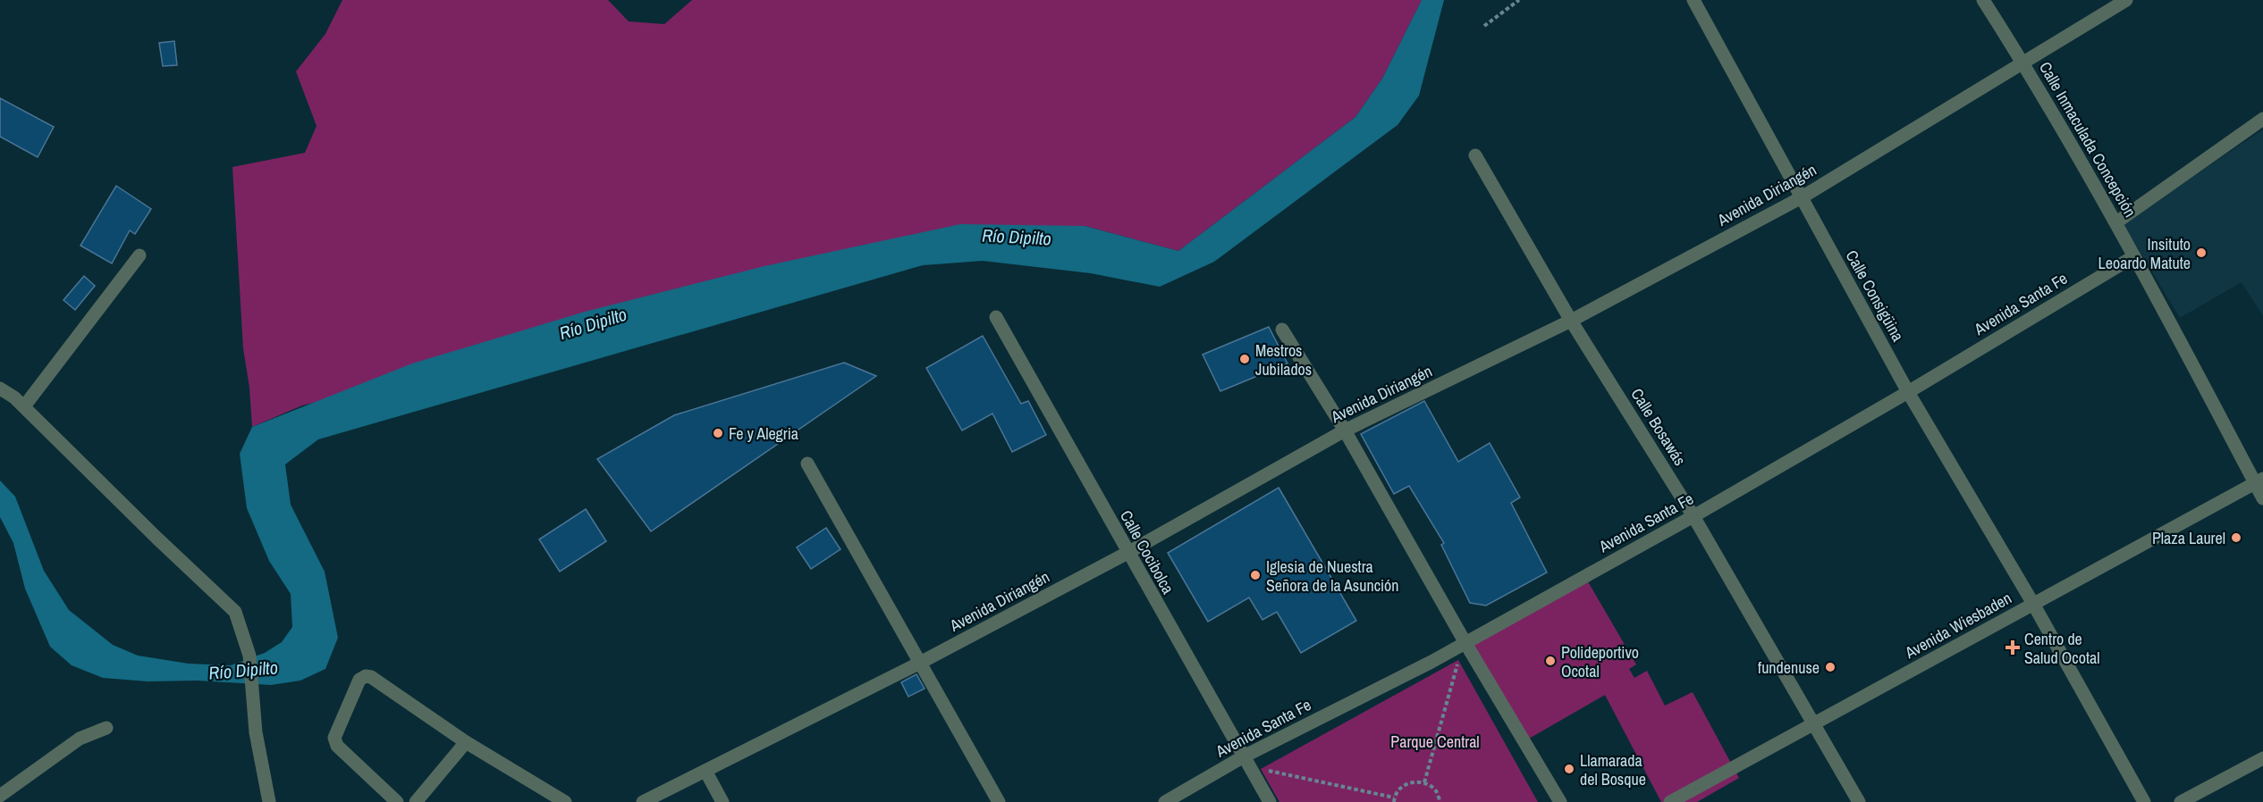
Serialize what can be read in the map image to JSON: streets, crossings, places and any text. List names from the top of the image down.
{
  "streets": {
    "street": [
      "Calle Inmaculada Concepción",
      "Avenida Diriangén",
      "Calle Consigüina",
      "Avenida Santa Fe",
      "Calle Bosawás",
      "Calle Cocibolca",
      "Avenida Wiesbaden"
    ]
  },
  "crossings": [
    ["Calle Inmaculada Concepción", "Avenida Diriangén"],
    ["Calle Inmaculada Concepción", "Avenida Santa Fe"],
    ["Calle Inmaculada Concepción", "Avenida Wiesbaden"],
    ["Avenida Diriangén", "Calle Consigüina"],
    ["Avenida Diriangén", "Calle Bosawás"],
    ["Avenida Diriangén", "Calle Cocibolca"],
    ["Calle Consigüina", "Avenida Santa Fe"],
    ["Calle Consigüina", "Avenida Wiesbaden"],
    ["Avenida Santa Fe", "Calle Bosawás"],
    ["Avenida Santa Fe", "Calle Cocibolca"],
    ["Calle Bosawás", "Avenida Wiesbaden"]
  ],
  "water": ["Río Dipilto"],
  "parks": ["Parque Central"],
  "places": {
    "other": [
      "Insituto Leoardo Matute",
      "Mestros Jubilados",
      "Fe y Alegria",
      "Plaza Laurel",
      "Iglesia de Nuestra Señora de la Asunción",
      "Polideportivo Ocotal",
      "fundenuse",
      "Llamarada del Bosque"
    ],
    "health": ["Centro de Salud Ocotal"]
  }
}
